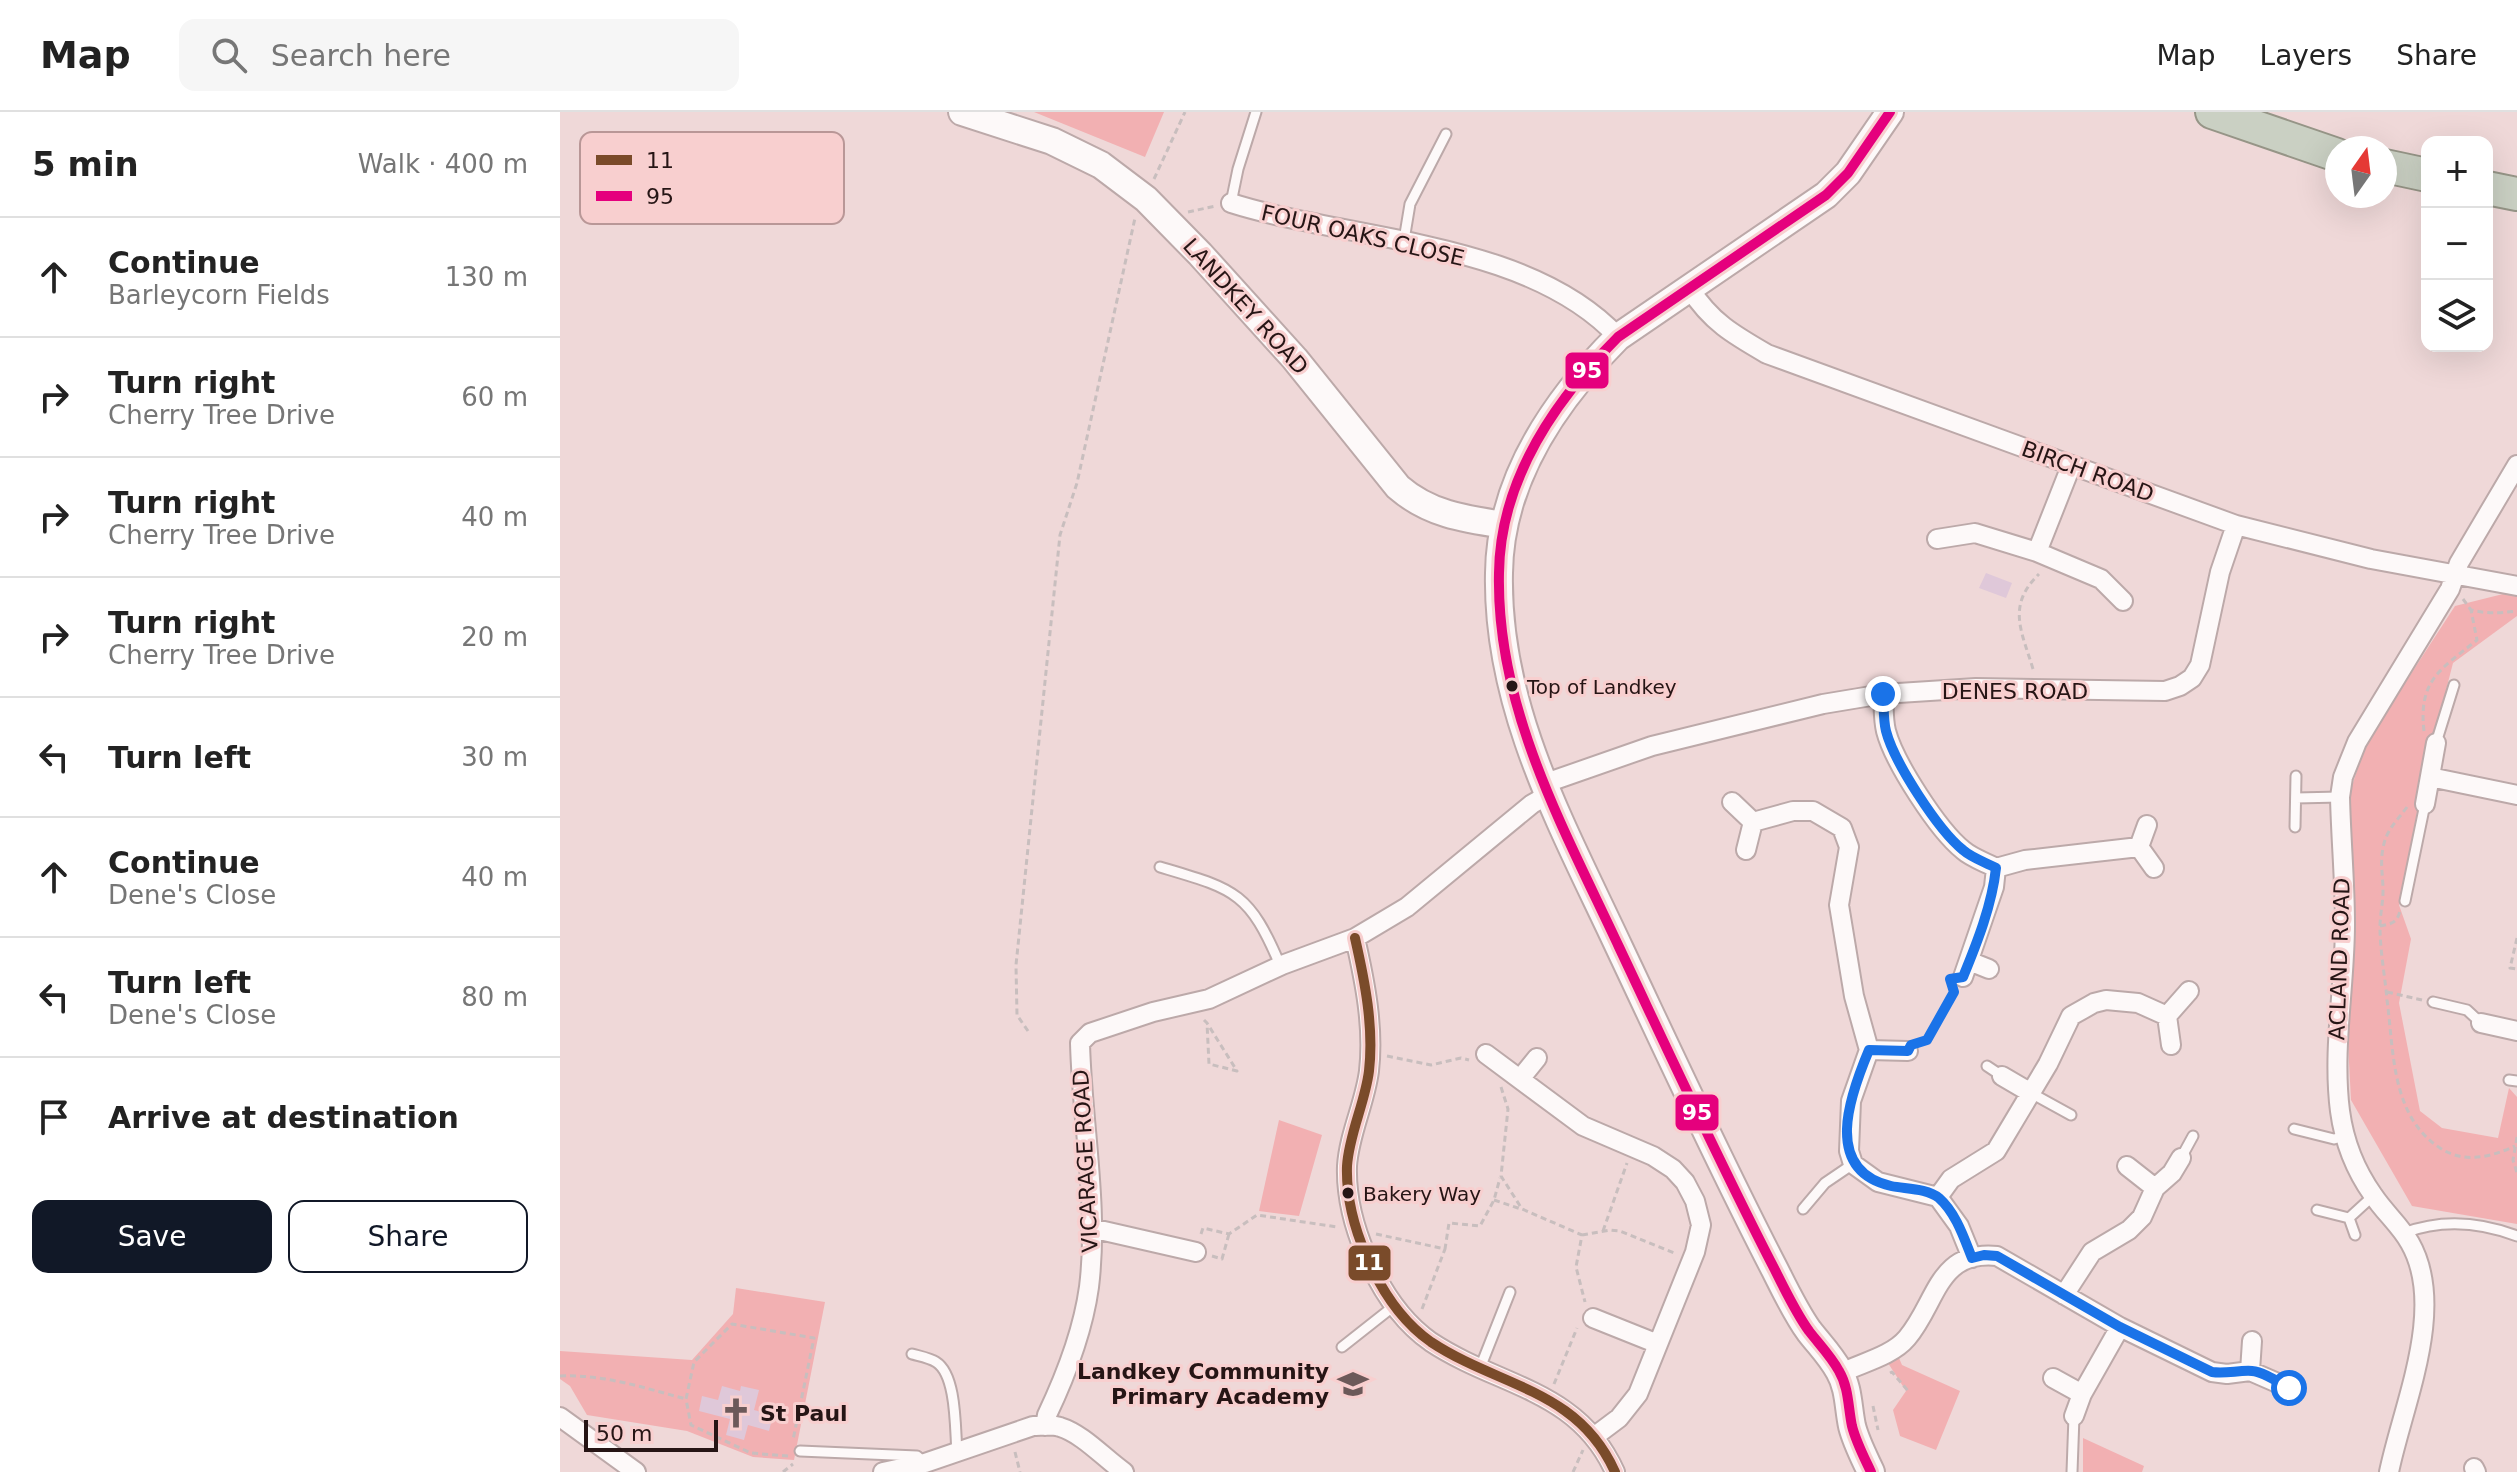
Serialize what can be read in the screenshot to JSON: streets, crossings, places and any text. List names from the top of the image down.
{
  "streets": {
    "street": [
      "FOUR OAKS CLOSE",
      "LANDKEY ROAD",
      "BIRCH ROAD",
      "DENES ROAD",
      "ACLAND ROAD",
      "VICARAGE ROAD"
    ]
  },
  "crossings": [
    ["BIRCH ROAD", "DENES ROAD"],
    ["BIRCH ROAD", "ACLAND ROAD"],
    ["DENES ROAD", "VICARAGE ROAD"]
  ],
  "places": {
    "other": ["Top of Landkey", "Bakery Way"],
    "school or university": ["Landkey Community Primary Academy"],
    "church": ["St Paul"]
  },
  "lines": ["transit line 95", "transit line 11"],
  "legend": ["11", "95"],
  "scale_bar": "50 m",
  "north": "top",
  "page": {
    "header": "Map",
    "search": "Search here",
    "nav": ["Map", "Layers", "Share"],
    "heading": ["5 min", "Walk · 400 m"],
    "map_buttons": ["+", "−"],
    "list": [
      ["Continue", "Barleycorn Fields", "130 m"],
      ["Turn right", "Cherry Tree Drive", "60 m"],
      ["Turn right", "Cherry Tree Drive", "40 m"],
      ["Turn right", "Cherry Tree Drive", "20 m"],
      ["Turn left", "30 m"],
      ["Continue", "Dene's Close", "40 m"],
      ["Turn left", "Dene's Close", "80 m"],
      "Arrive at destination"
    ],
    "buttons": ["Save", "Share"],
    "scale": "50 m"
  }
}
